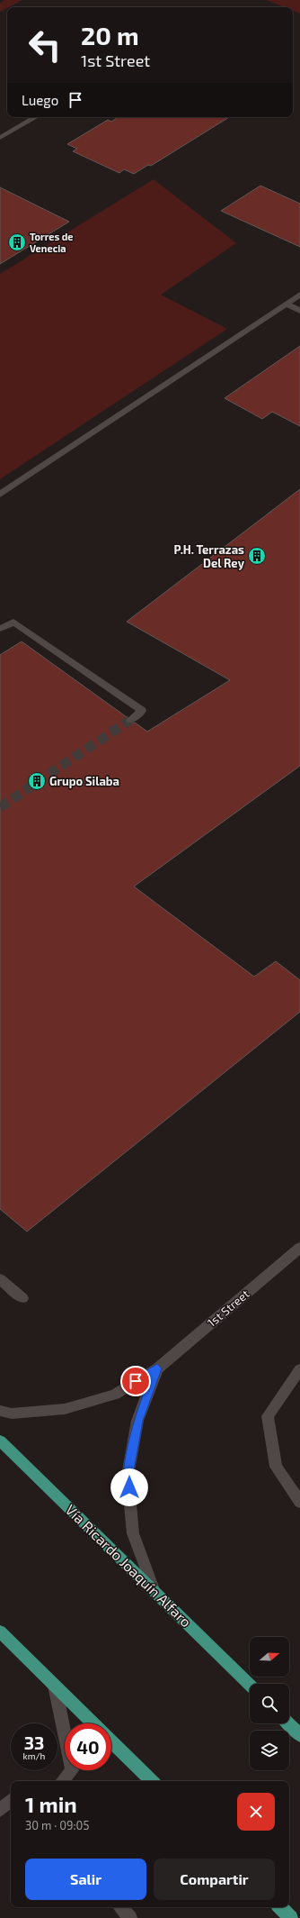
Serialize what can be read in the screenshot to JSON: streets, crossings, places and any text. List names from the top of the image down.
{
  "streets": {
    "main road": ["Vía Ricardo Joaquín Alfaro"],
    "street": ["1st Street"]
  },
  "crossings": [
    ["1st Street", "Vía Ricardo Joaquín Alfaro"]
  ],
  "places": {
    "building": ["Torres de Venecia", "P.H. Terrazas Del Rey", "Grupo Silaba"]
  },
  "north": "right",
  "page": {
    "turn": ["20 m", "1st Street"],
    "then": "Luego",
    "speed": "33 km/h",
    "limit": "40",
    "heading": ["1 min", "30 m · 09:05"],
    "buttons": ["Salir", "Compartir"]
  }
}
